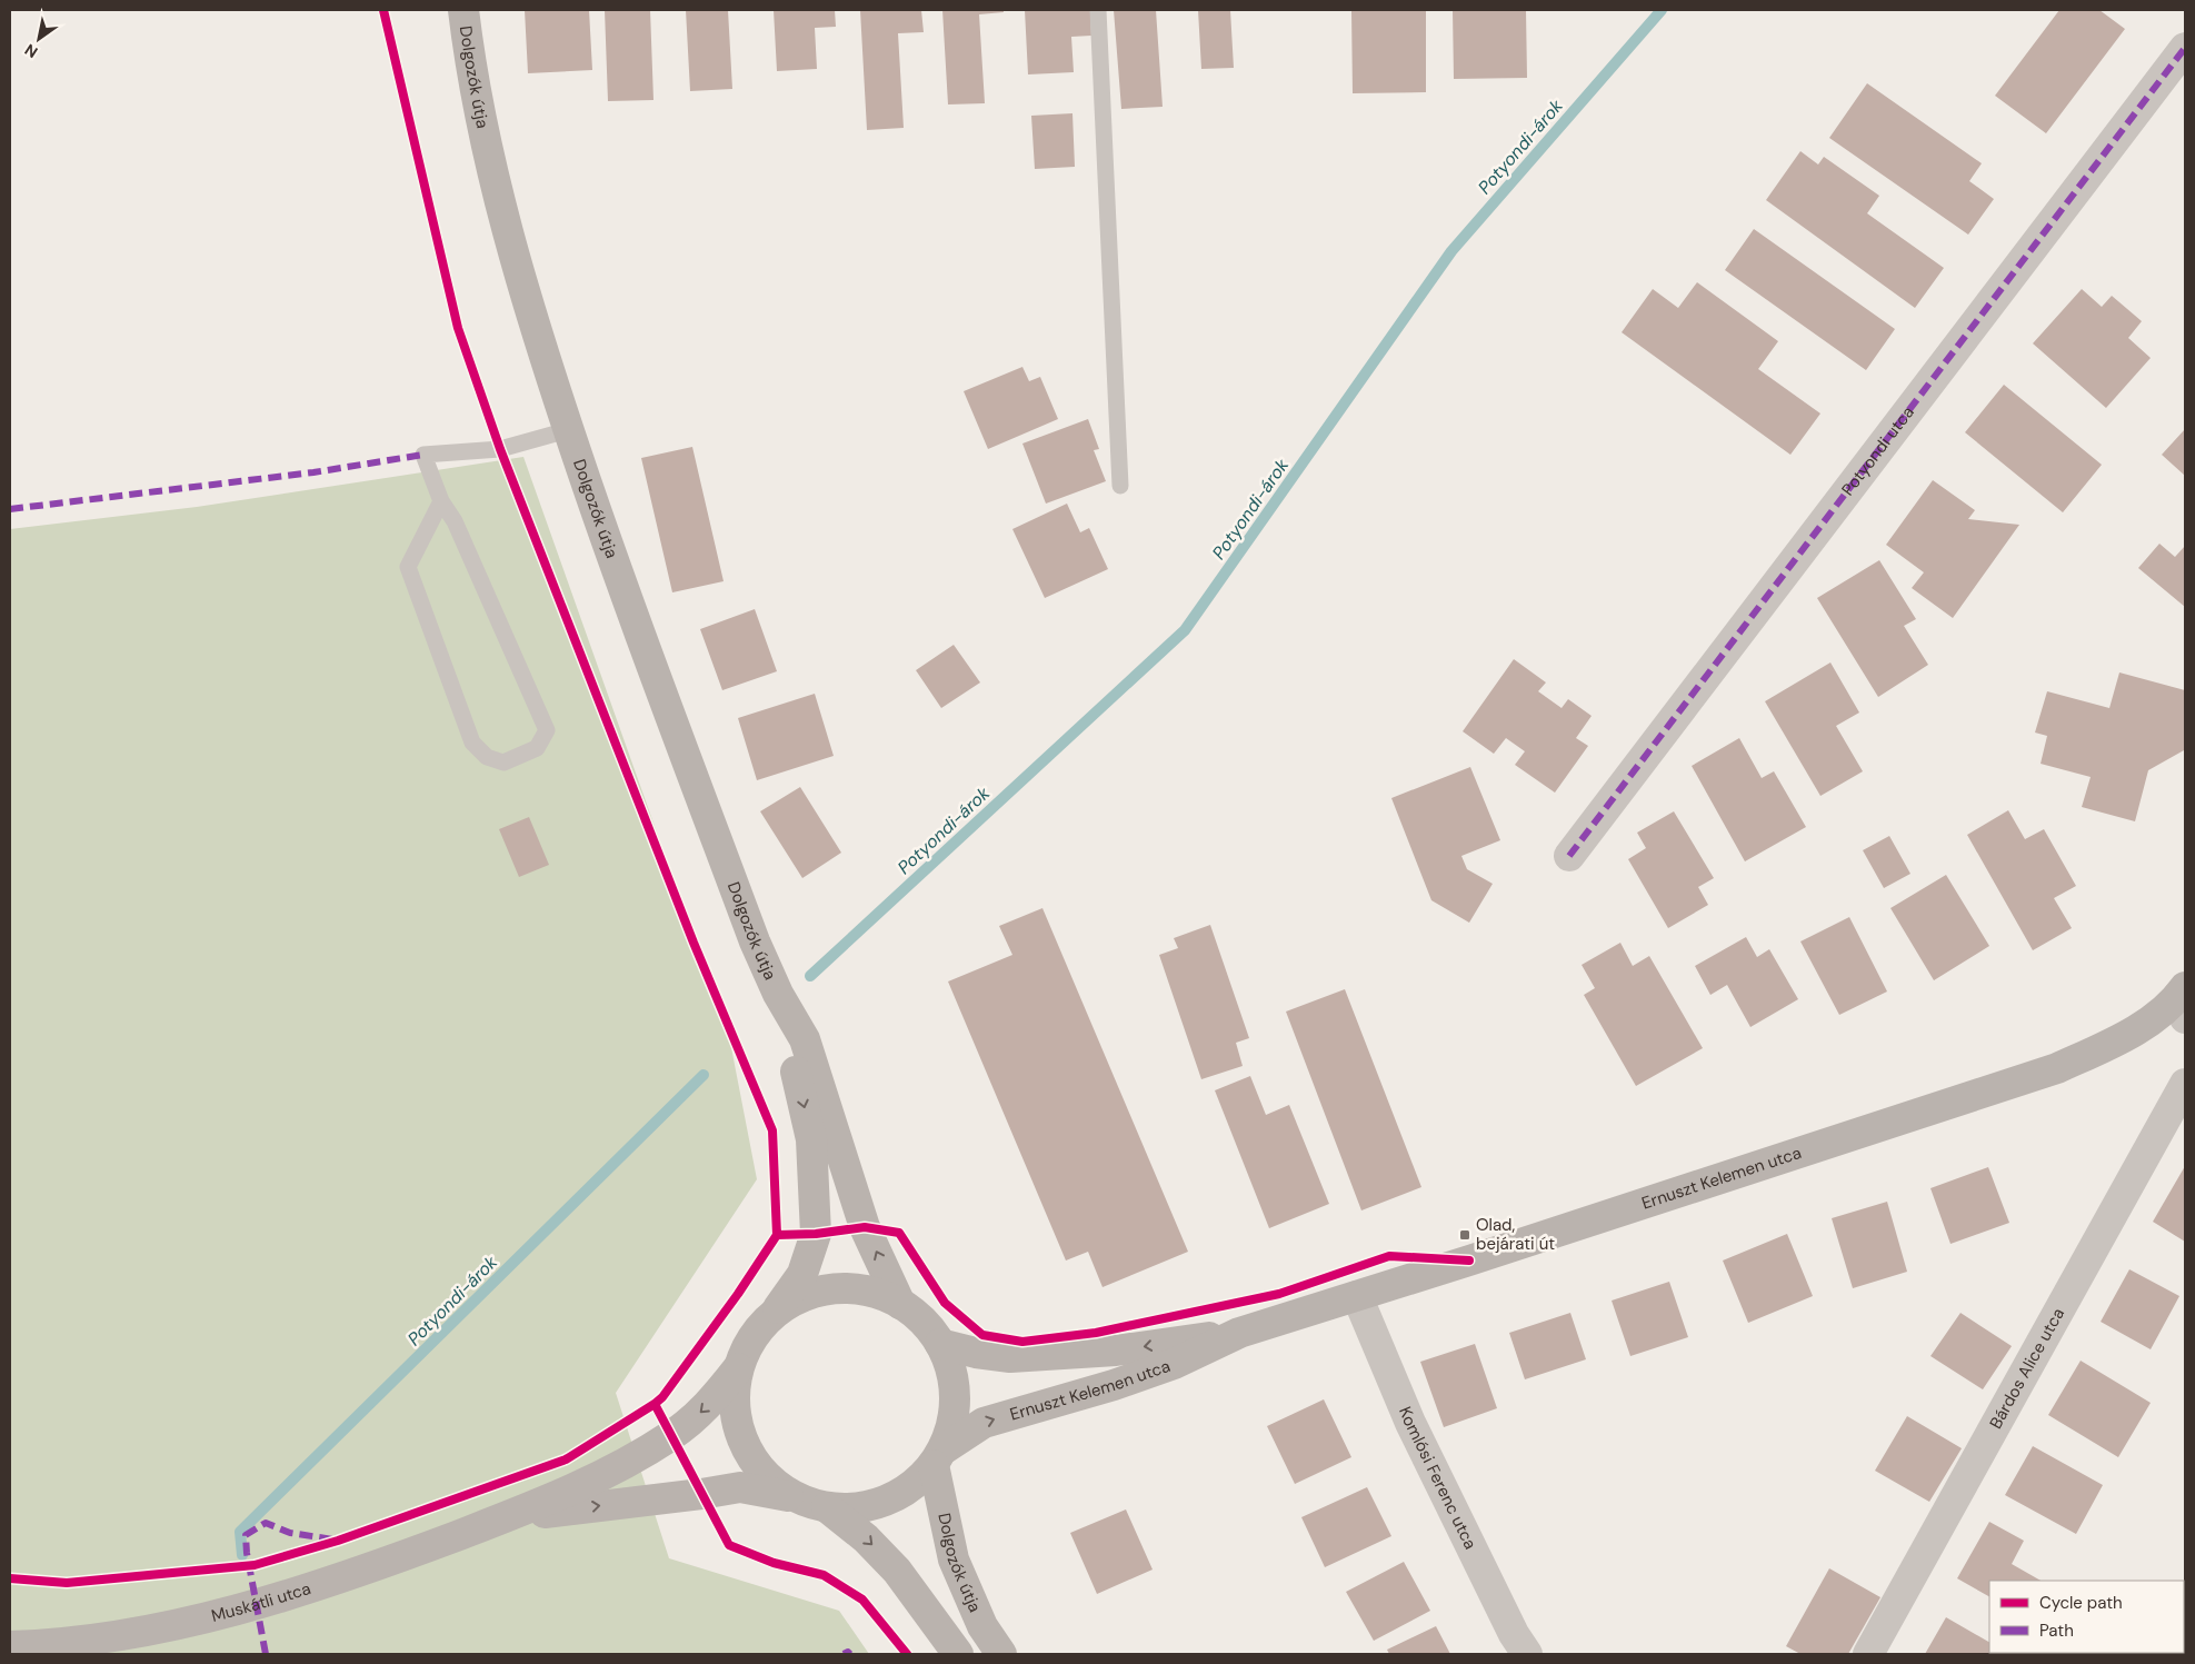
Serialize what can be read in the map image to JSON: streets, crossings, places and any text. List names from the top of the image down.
{
  "streets": {
    "main road": ["Dolgozók útja", "Ernuszt Kelemen utca", "Muskátli utca"],
    "street": ["Potyondi utca", "Bárdos Alice utca", "Komlósi Ferenc utca"]
  },
  "crossings": [
    ["Dolgozók útja", "Ernuszt Kelemen utca"],
    ["Ernuszt Kelemen utca", "Komlósi Ferenc utca"]
  ],
  "water": ["Potyondi-árok"],
  "places": {
    "transit": ["Olad, bejárati út"]
  },
  "legend": ["Cycle path", "Path"],
  "north": "bottom left"
}
